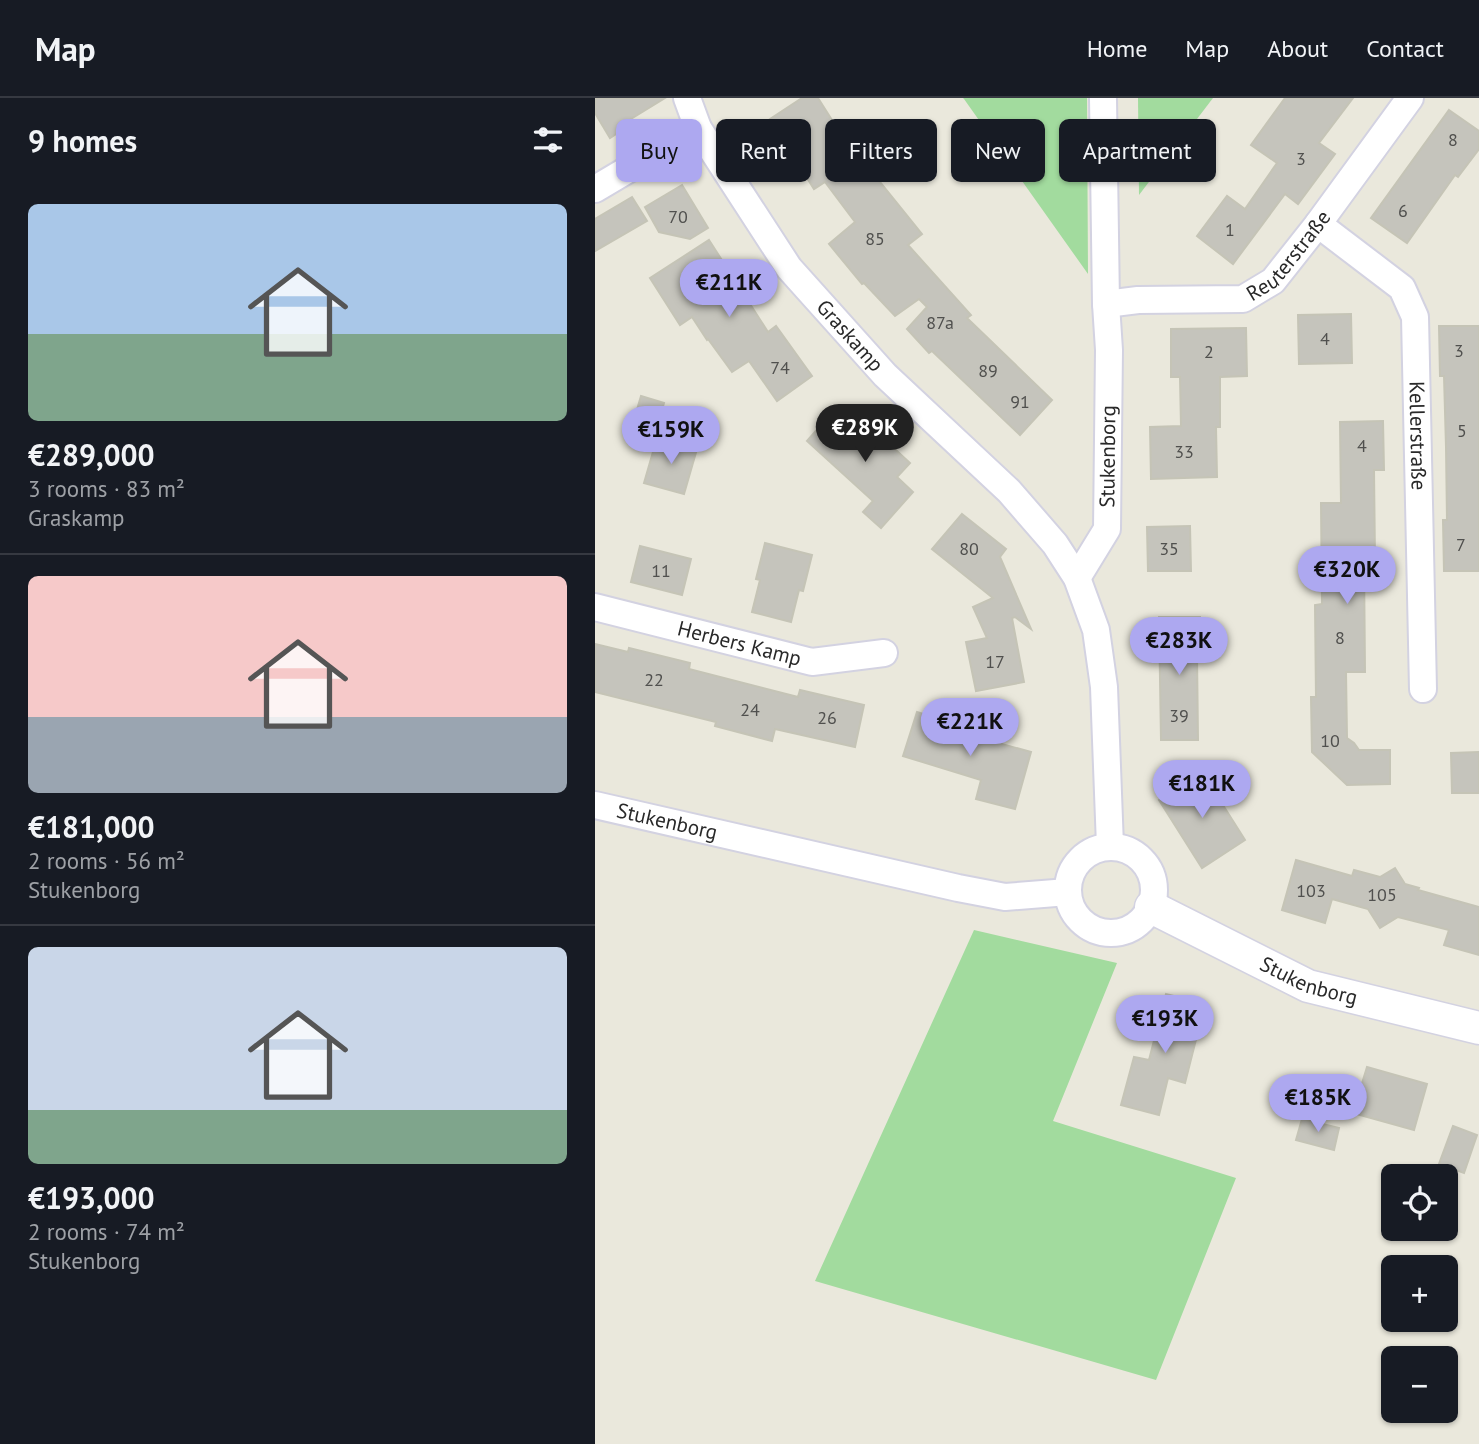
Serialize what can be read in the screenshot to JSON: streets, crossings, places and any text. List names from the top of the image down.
{
  "streets": {
    "street": [
      "Reuterstraße",
      "Graskamp",
      "Kellerstraße",
      "Stukenborg",
      "Herbers Kamp"
    ]
  },
  "crossings": [
    ["Reuterstraße", "Kellerstraße"],
    ["Reuterstraße", "Stukenborg"],
    ["Graskamp", "Stukenborg"]
  ],
  "house_numbers": [
    "8",
    "3",
    "6",
    "70",
    "1",
    "85",
    "87a",
    "4",
    "3",
    "2",
    "74",
    "89",
    "91",
    "5",
    "4",
    "33",
    "7",
    "80",
    "35",
    "11",
    "8",
    "17",
    "22",
    "24",
    "39",
    "26",
    "10",
    "103",
    "105"
  ],
  "page": {
    "header": "Map",
    "nav": [
      "Home",
      "Map",
      "About",
      "Contact"
    ],
    "heading": "9 homes",
    "chip": [
      "Buy",
      "Rent",
      "Filters",
      "New",
      "Apartment"
    ],
    "list": [
      {
        "name": "€289,000",
        "note": "3 rooms · 83 m² · Graskamp"
      },
      {
        "name": "€181,000",
        "note": "2 rooms · 56 m² · Stukenborg"
      },
      {
        "name": "€193,000",
        "note": "2 rooms · 74 m² · Stukenborg"
      }
    ],
    "price": [
      "€211K",
      "€289K",
      "€159K",
      "€320K",
      "€283K",
      "€221K",
      "€181K",
      "€193K",
      "€185K"
    ],
    "map_buttons": ["+", "−"]
  }
}
